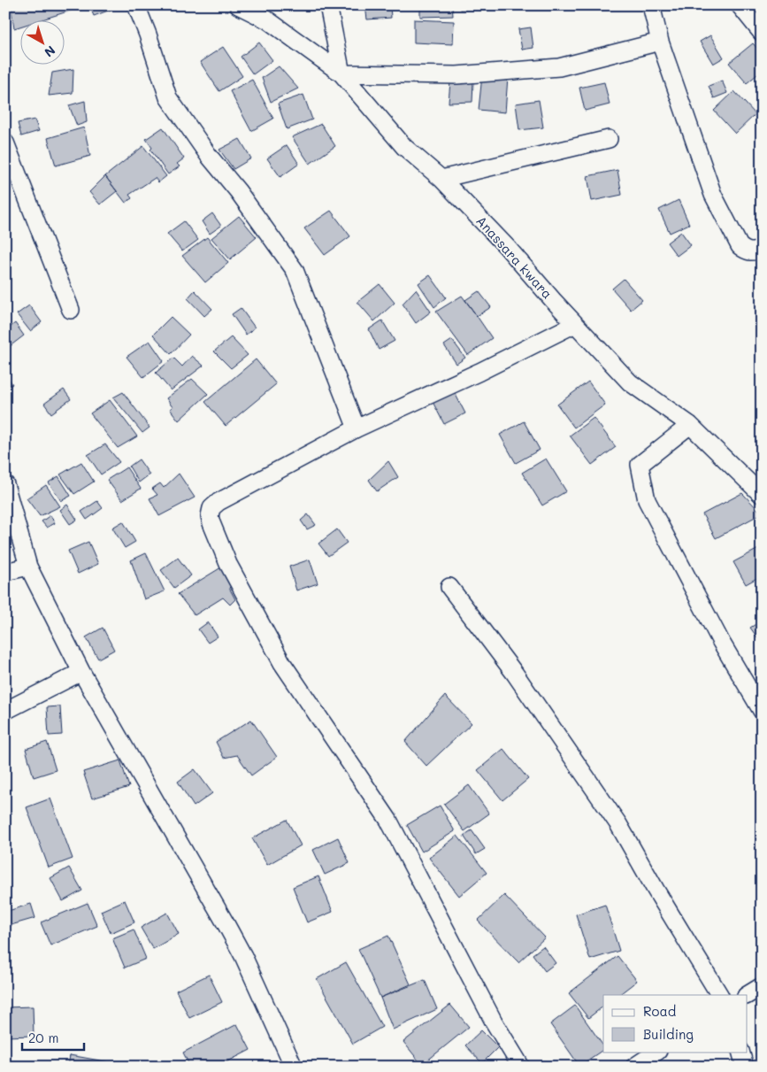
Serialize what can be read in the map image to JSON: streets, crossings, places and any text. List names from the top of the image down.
{
  "streets": {
    "street": ["Anassara kwara"]
  },
  "legend": ["Road", "Building"],
  "scale_bar": "20 m",
  "north": "bottom right"
}
